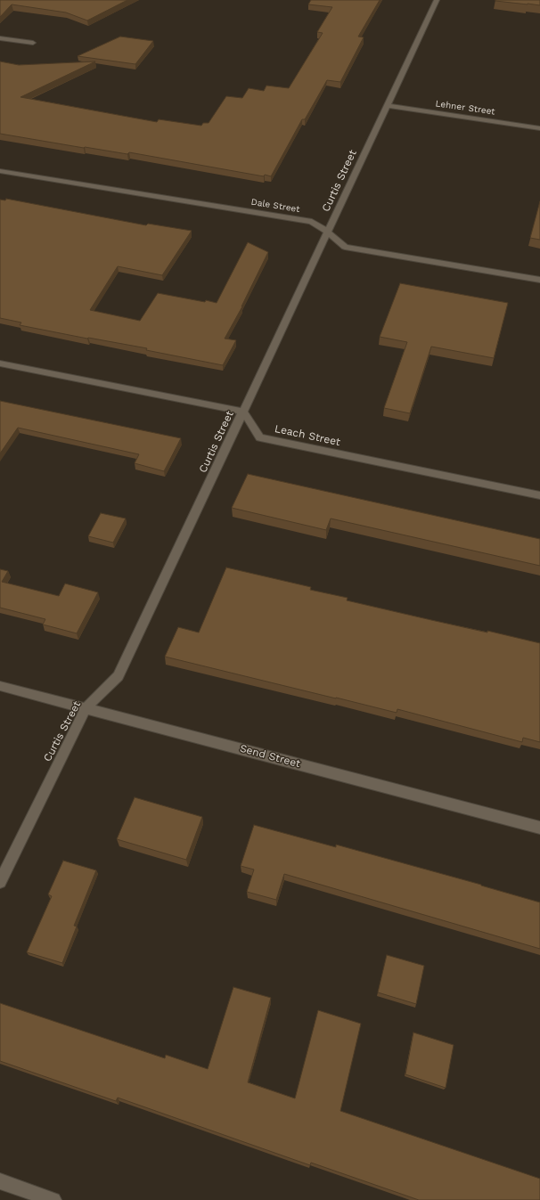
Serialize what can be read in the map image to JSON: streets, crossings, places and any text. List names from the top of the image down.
{
  "streets": {
    "street": [
      "Lehner Street",
      "Curtis Street",
      "Dale Street",
      "Leach Street",
      "Send Street"
    ]
  },
  "crossings": [
    ["Lehner Street", "Curtis Street"],
    ["Curtis Street", "Dale Street"],
    ["Curtis Street", "Leach Street"],
    ["Curtis Street", "Send Street"]
  ]
}
